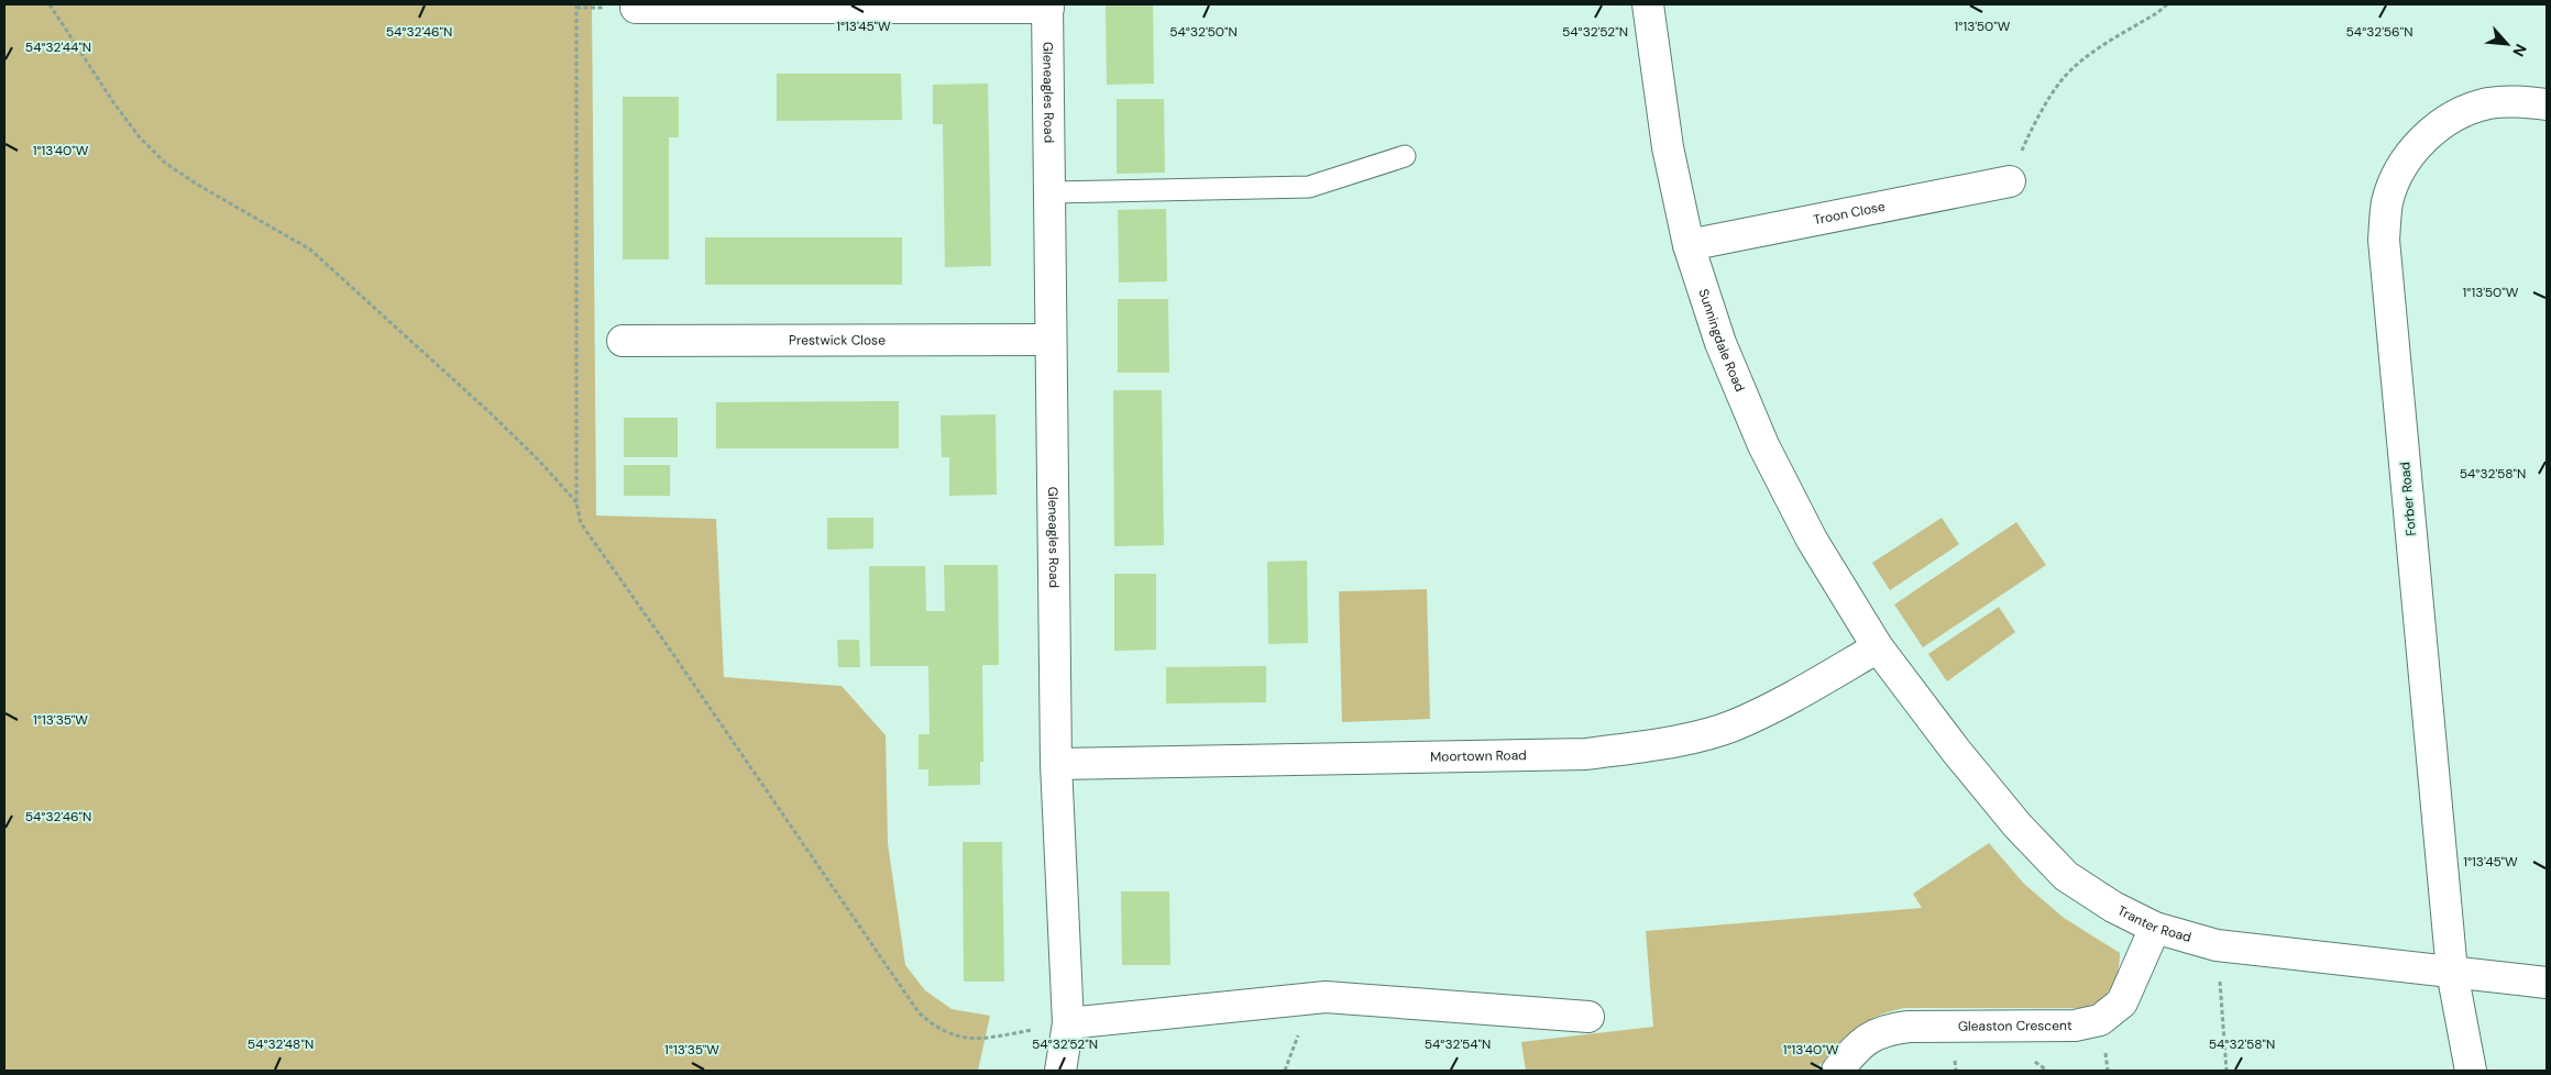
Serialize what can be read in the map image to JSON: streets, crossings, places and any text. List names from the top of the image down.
{
  "streets": {
    "street": [
      "Gleneagles Road",
      "Troon Close",
      "Prestwick Close",
      "Sunningdale Road",
      "Forber Road",
      "Moortown Road",
      "Tranter Road",
      "Gleaston Crescent"
    ]
  },
  "crossings": [
    ["Gleneagles Road", "Prestwick Close"],
    ["Gleneagles Road", "Moortown Road"],
    ["Troon Close", "Sunningdale Road"],
    ["Sunningdale Road", "Moortown Road"],
    ["Sunningdale Road", "Tranter Road"],
    ["Forber Road", "Tranter Road"],
    ["Moortown Road", "Tranter Road"],
    ["Tranter Road", "Gleaston Crescent"]
  ],
  "north": "bottom right",
  "coordinates": [
    "1°13'45\"W",
    "1°13'50\"W",
    "54°32'46\"N",
    "54°32'50\"N",
    "54°32'52\"N",
    "54°32'56\"N",
    "54°32'44\"N",
    "1°13'40\"W",
    "54°32'58\"N",
    "1°13'35\"W",
    "54°32'48\"N",
    "54°32'54\"N"
  ]
}
